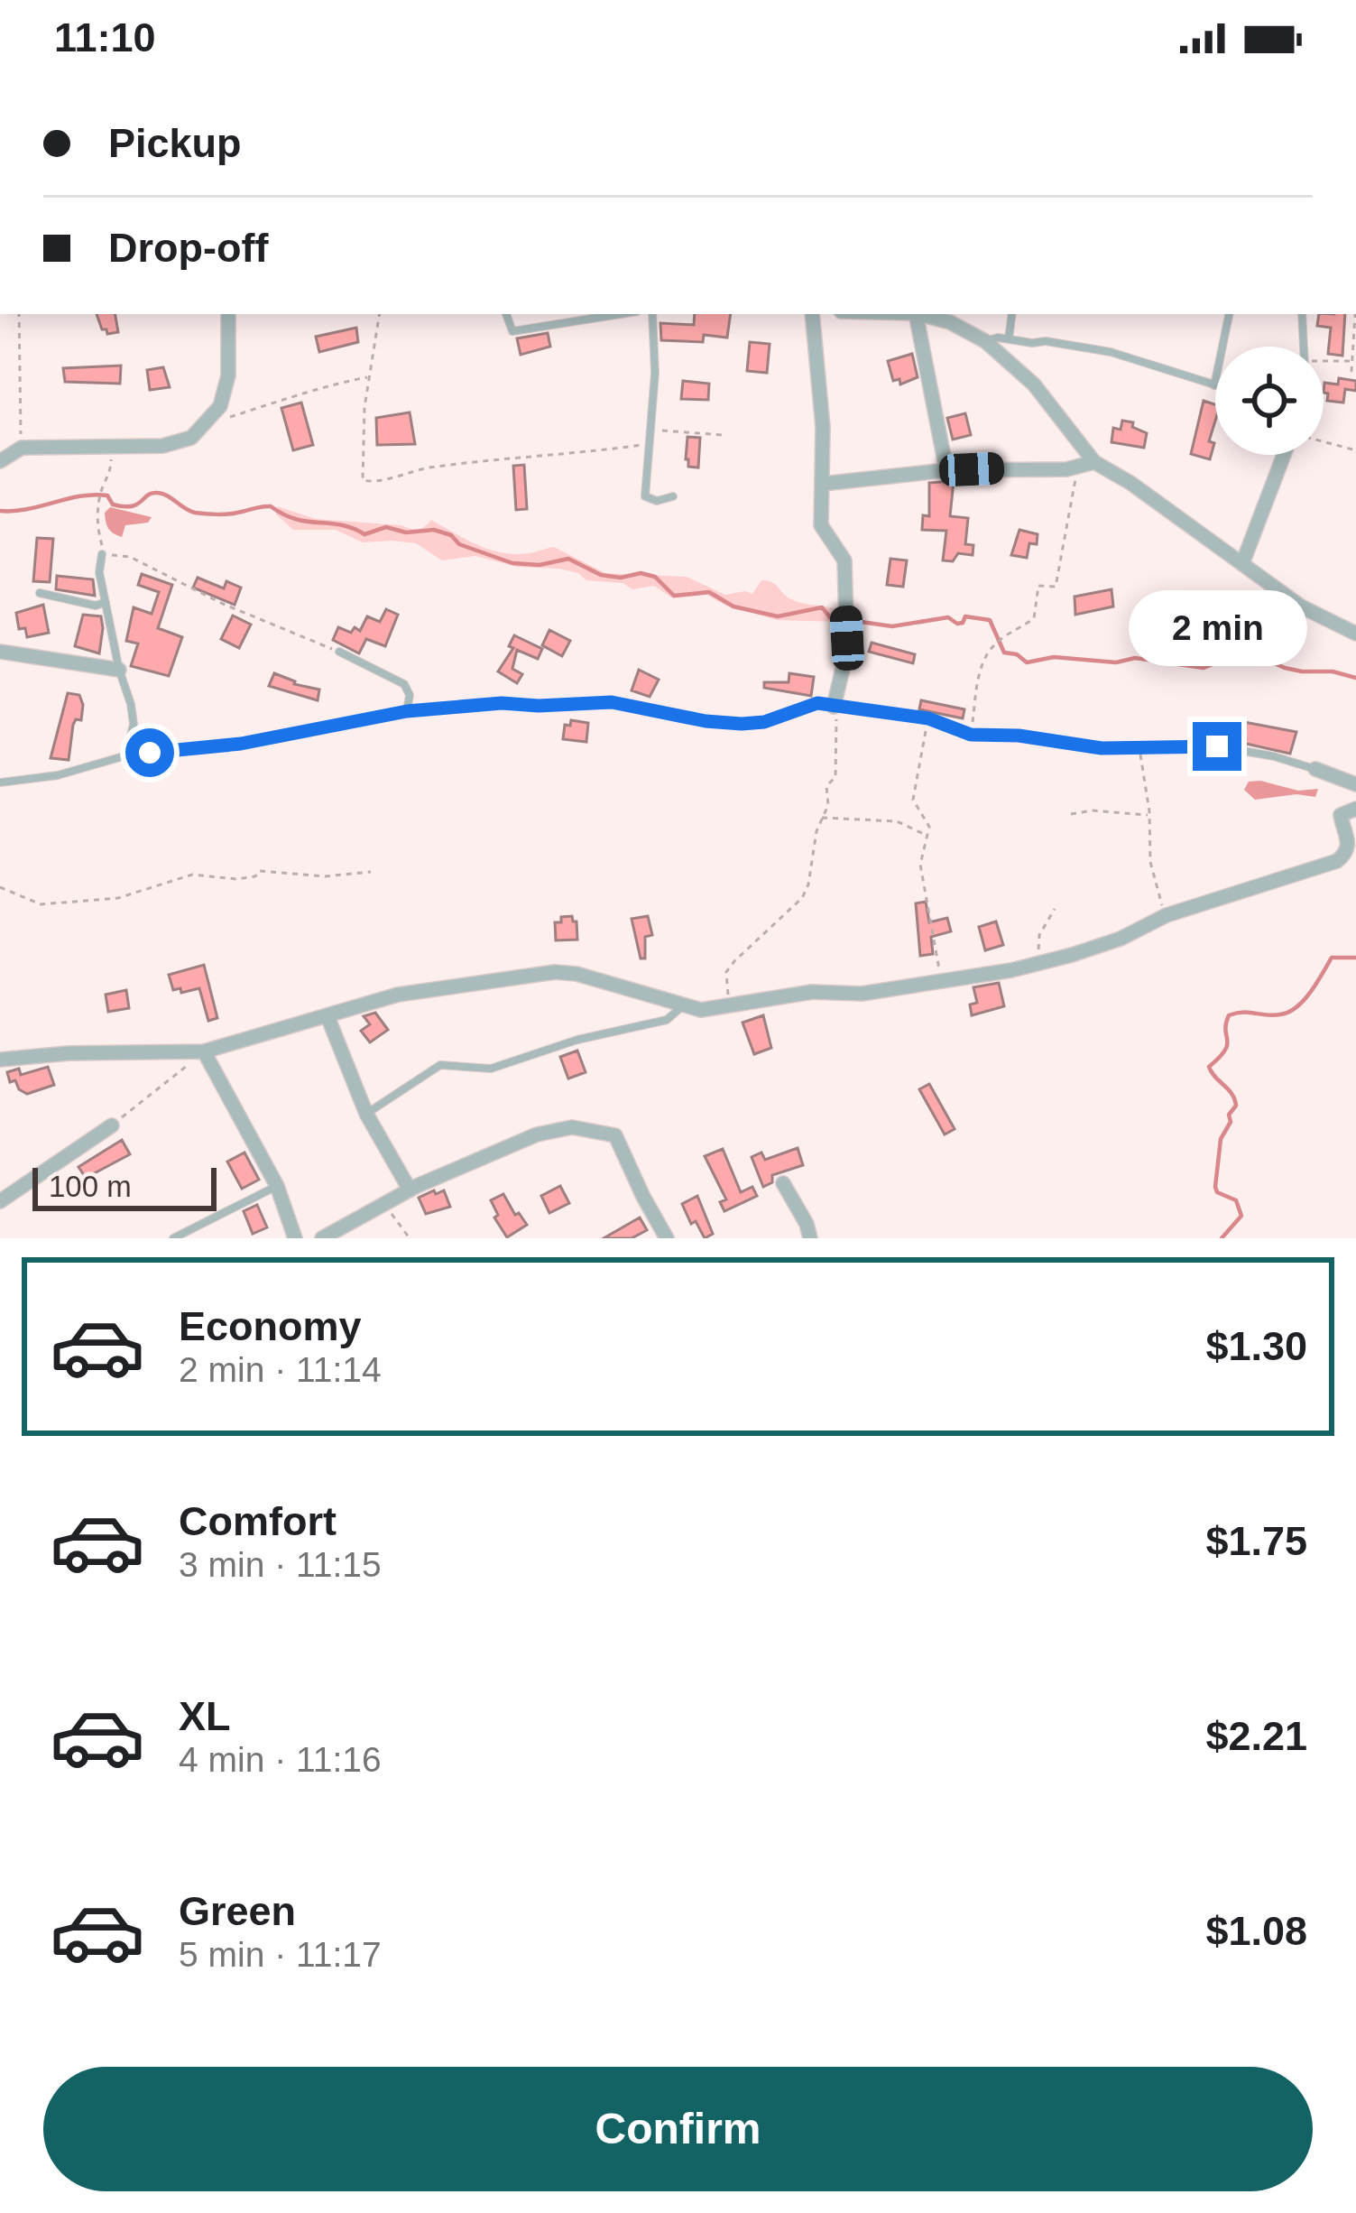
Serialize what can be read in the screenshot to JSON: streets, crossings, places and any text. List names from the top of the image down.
{
  "scale_bar": "100 m",
  "page": {
    "status": "11:10",
    "banner": ["Pickup", "Drop-off"],
    "bubble": "2 min",
    "scale": "100 m",
    "list": [
      {
        "name": "Economy",
        "note": "2 min · 11:14",
        "value": "$1.30"
      },
      {
        "name": "Comfort",
        "note": "3 min · 11:15",
        "value": "$1.75"
      },
      {
        "name": "XL",
        "note": "4 min · 11:16",
        "value": "$2.21"
      },
      {
        "name": "Green",
        "note": "5 min · 11:17",
        "value": "$1.08"
      }
    ],
    "buttons": "Confirm"
  }
}
